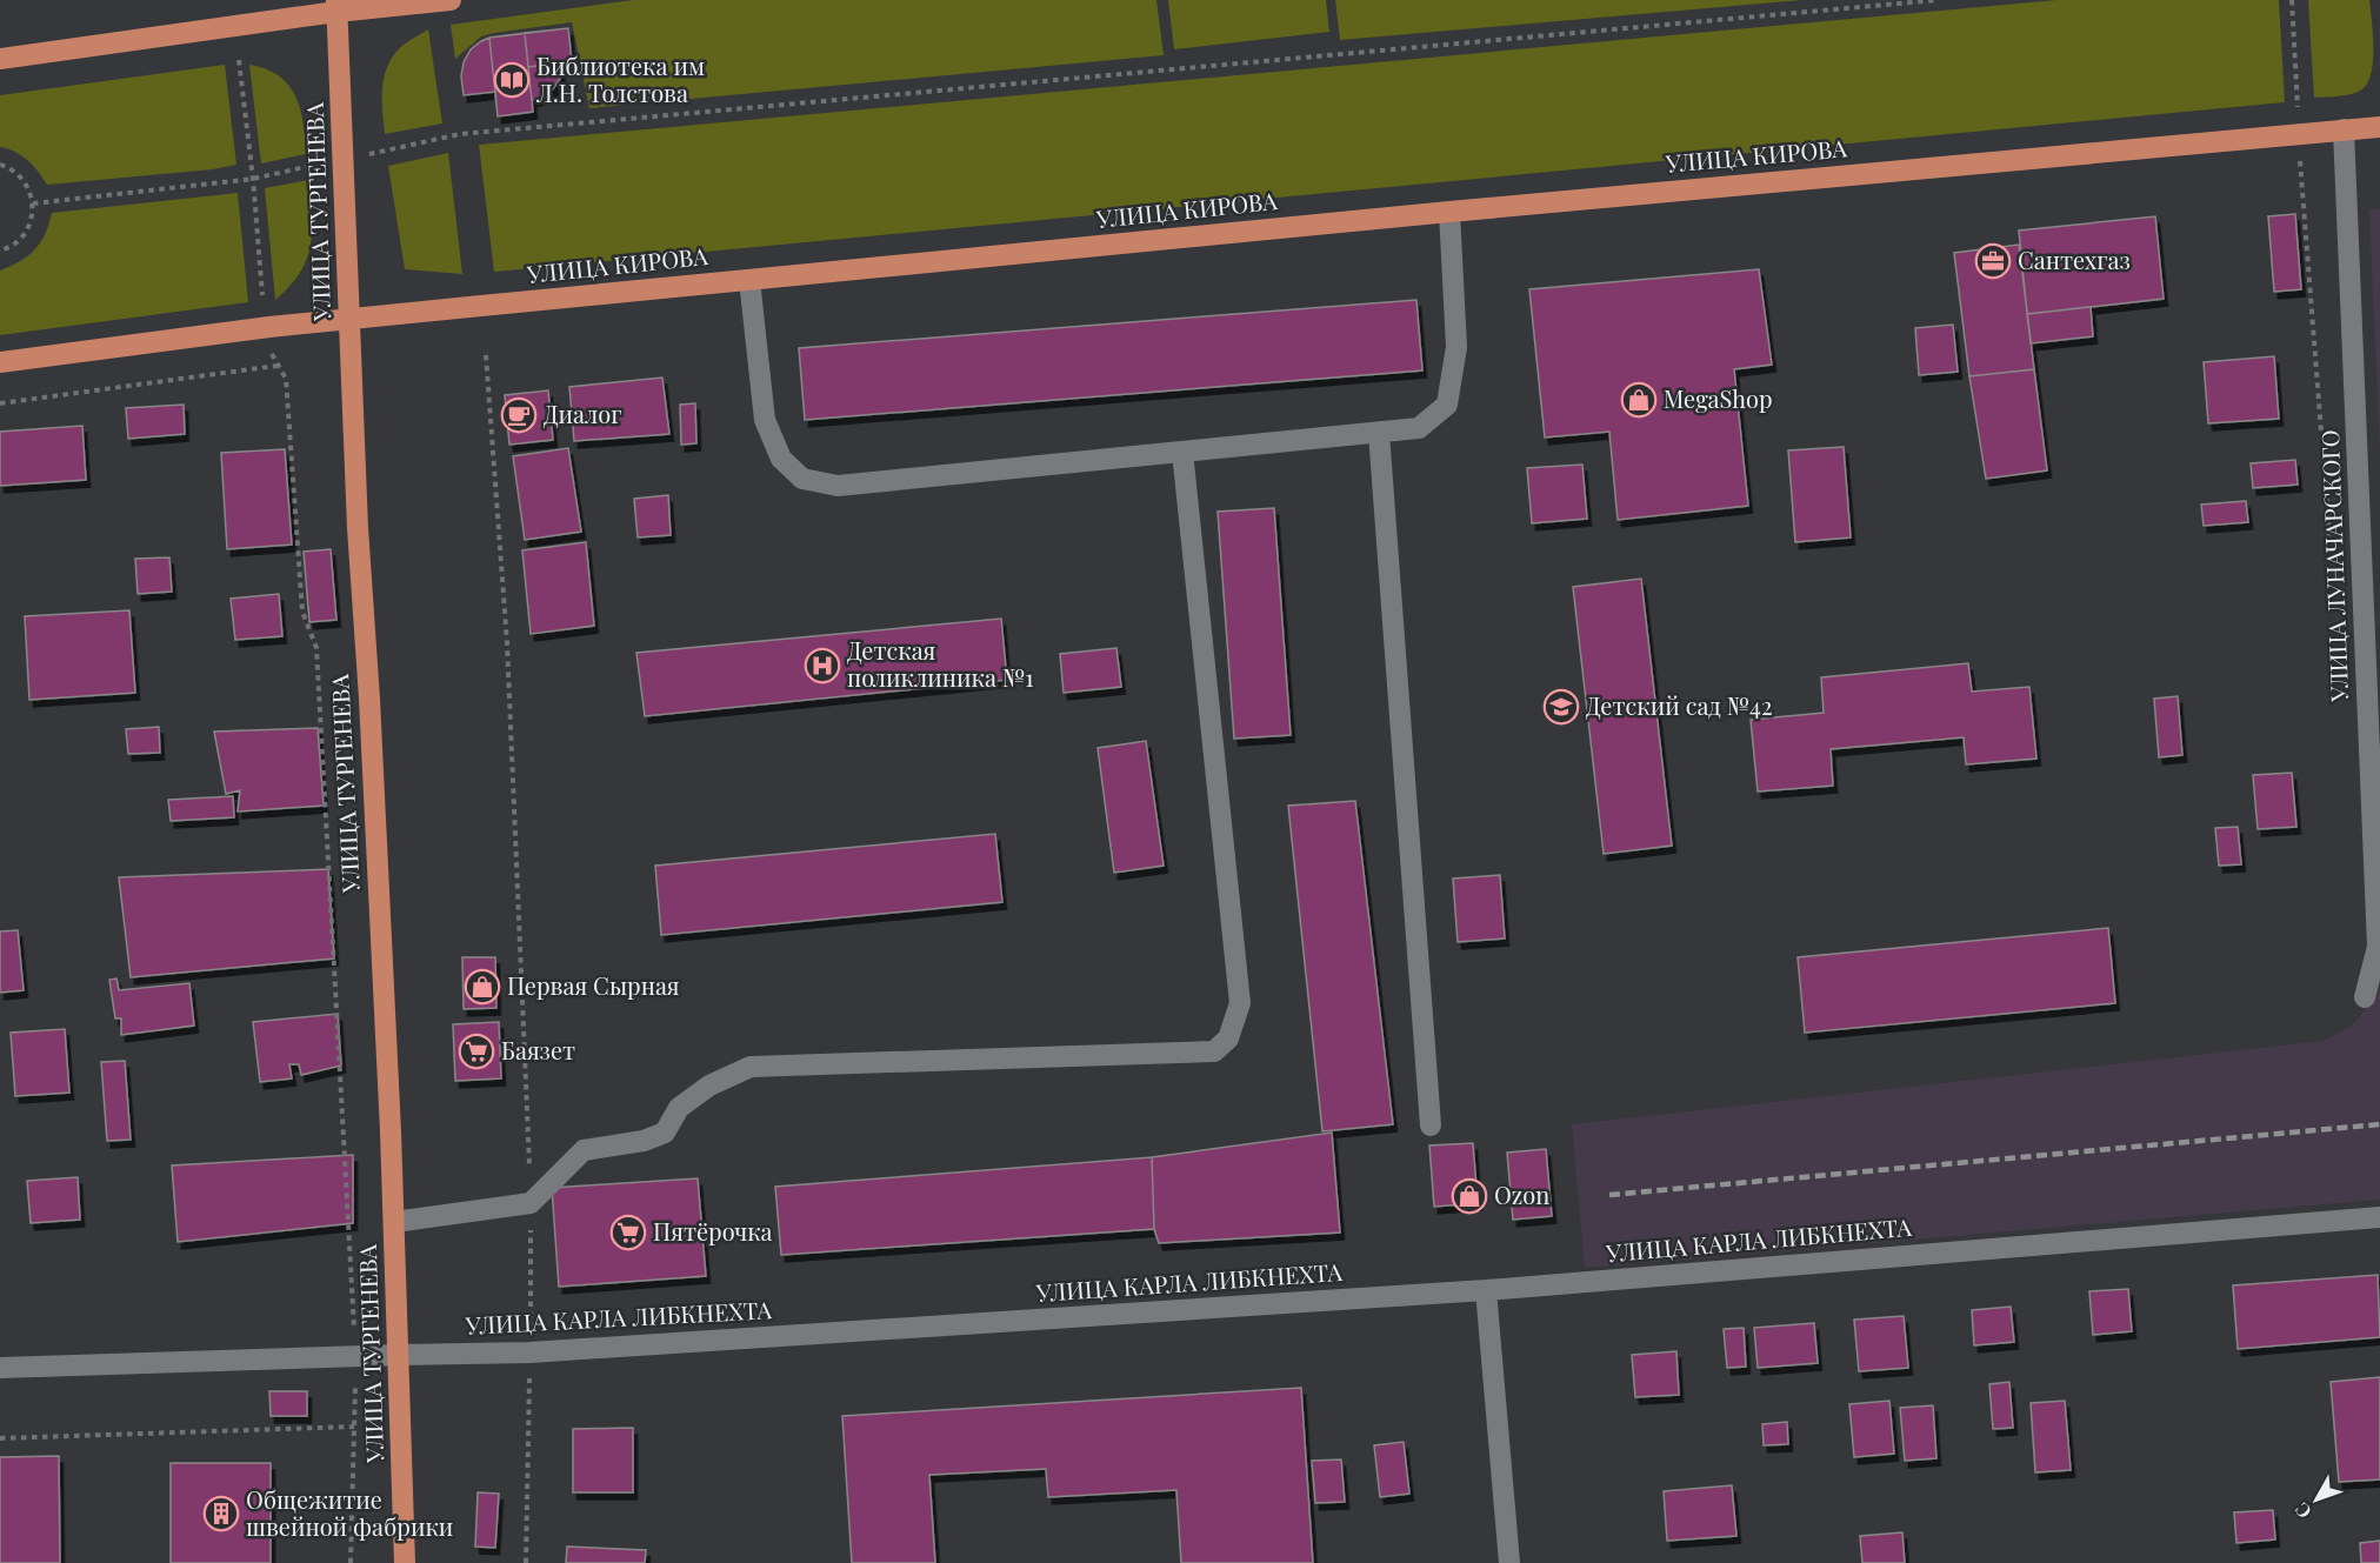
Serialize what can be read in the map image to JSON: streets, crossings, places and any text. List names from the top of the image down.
{
  "streets": {
    "main road": ["УЛИЦА КИРОВА", "УЛИЦА ТУРГЕНЕВА"],
    "street": ["УЛИЦА ЛУНАЧАРСКОГО", "УЛИЦА КАРЛА ЛИБКНЕХТА"]
  },
  "crossings": [
    ["УЛИЦА КИРОВА", "УЛИЦА ТУРГЕНЕВА"],
    ["УЛИЦА КИРОВА", "УЛИЦА ЛУНАЧАРСКОГО"],
    ["УЛИЦА ТУРГЕНЕВА", "УЛИЦА КАРЛА ЛИБКНЕХТА"]
  ],
  "places": {
    "library": ["Библиотека им Л.Н. Толстова"],
    "office": ["Сантехгаз"],
    "shop": ["MegaShop", "Первая Сырная", "Ozon"],
    "cafe": ["Диалог"],
    "hospital": ["Детская поликлиника №1"],
    "school or university": ["Детский сад №42"],
    "supermarket": ["Баязет", "Пятёрочка"],
    "building": ["Общежитие швейной фабрики"]
  },
  "north": "bottom left"
}
